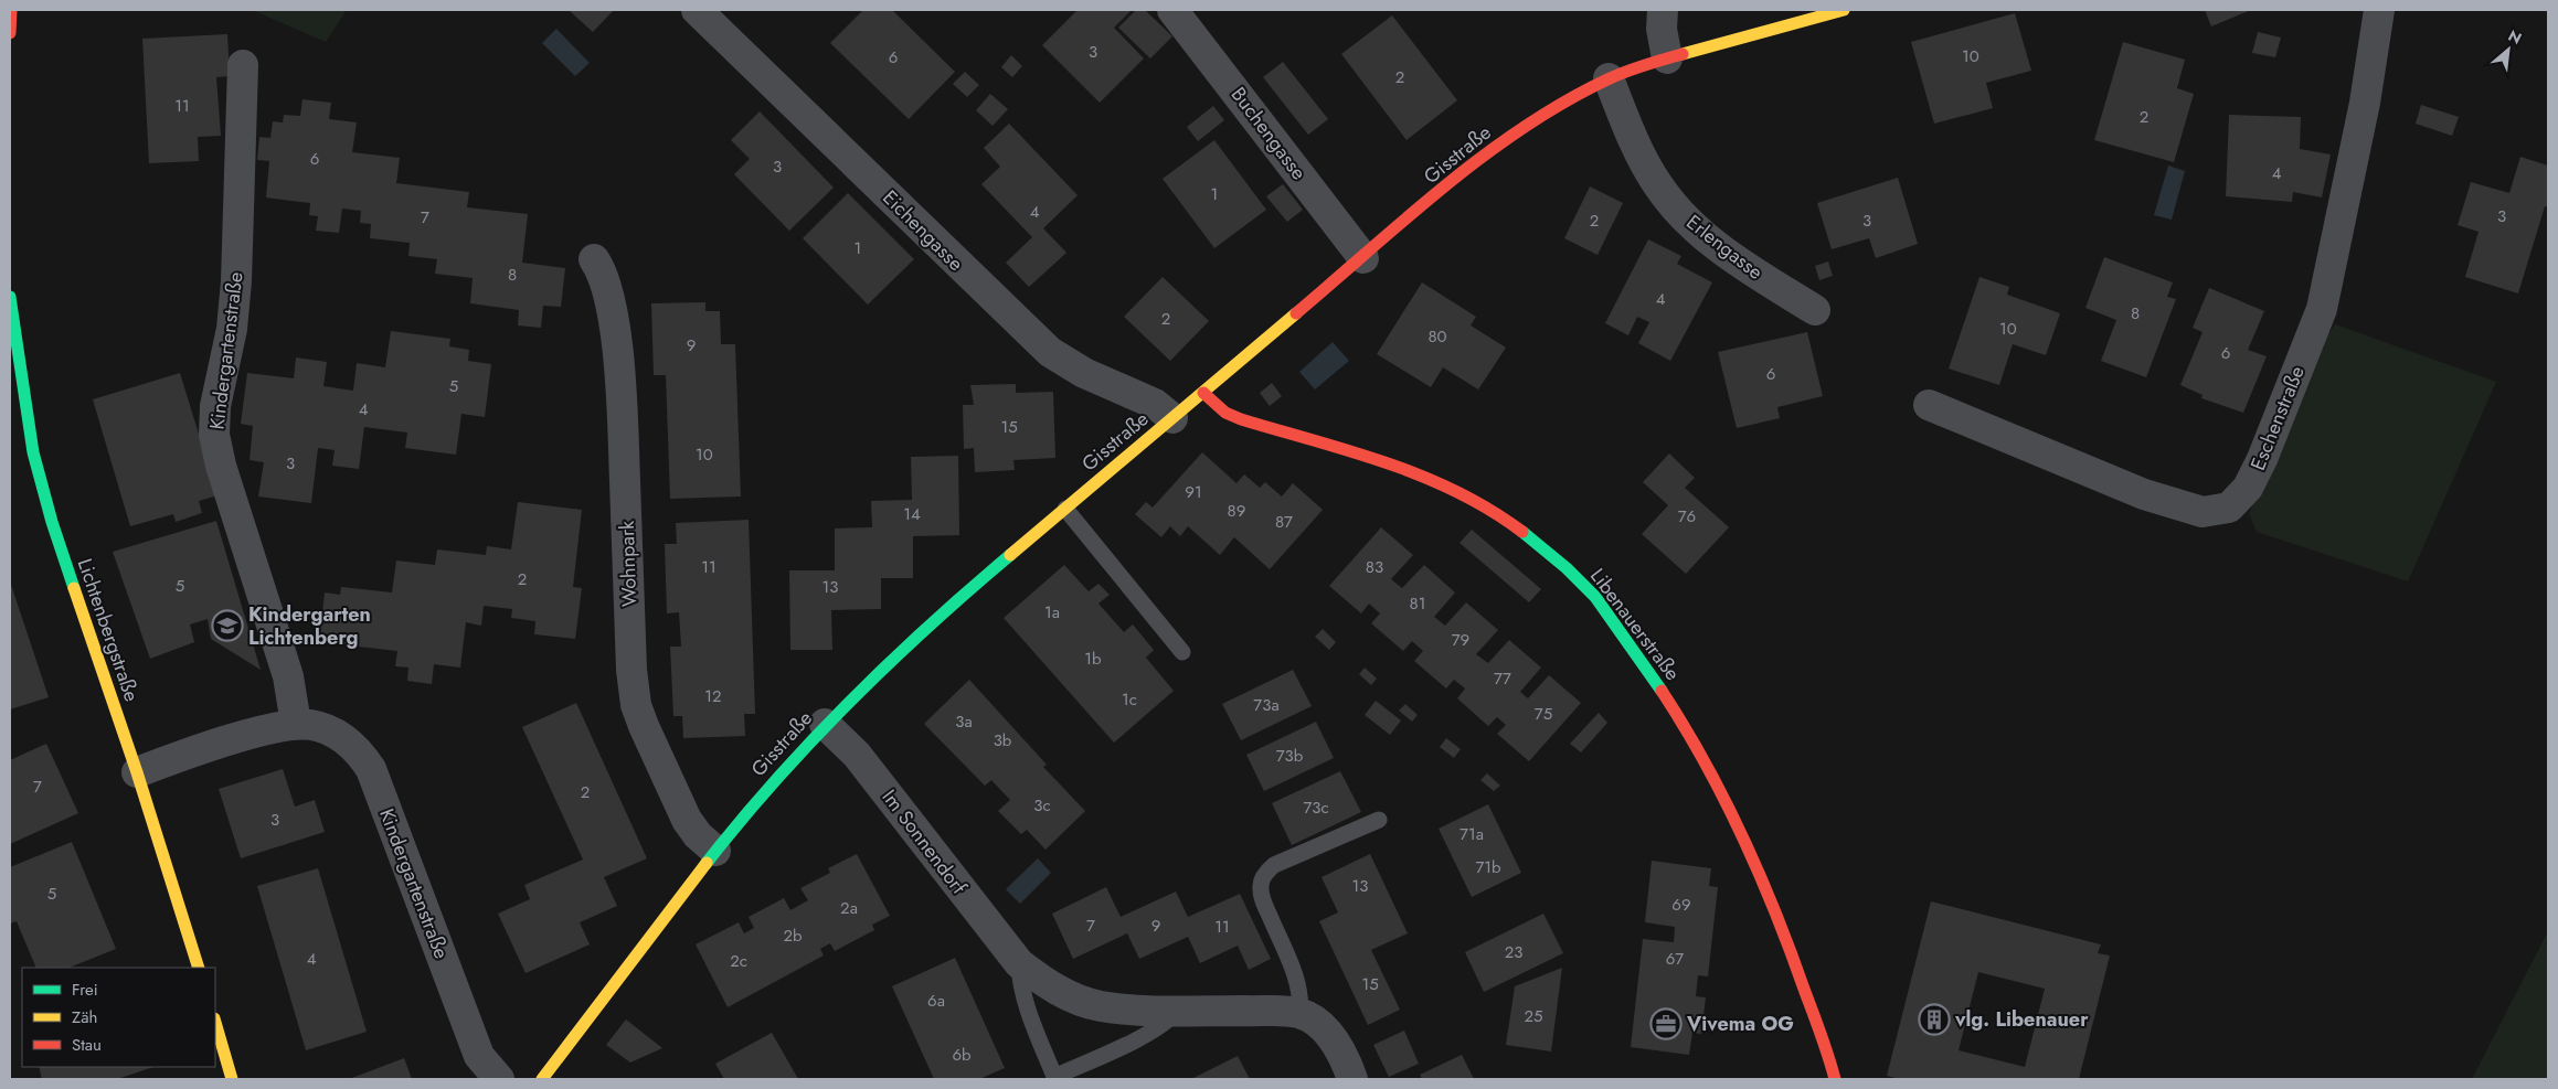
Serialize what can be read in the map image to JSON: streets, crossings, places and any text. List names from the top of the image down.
{
  "streets": {
    "street": [
      "Buchengasse",
      "Gisstraße",
      "Eichengasse",
      "Erlengasse",
      "Kindergartenstraße",
      "Eschenstraße",
      "Wohnpark",
      "Libenauerstraße",
      "Lichtenbergstraße",
      "Im Sonnendorf"
    ]
  },
  "crossings": [
    ["Buchengasse", "Gisstraße"],
    ["Gisstraße", "Eichengasse"],
    ["Gisstraße", "Erlengasse"],
    ["Gisstraße", "Wohnpark"],
    ["Gisstraße", "Libenauerstraße"],
    ["Gisstraße", "Im Sonnendorf"],
    ["Kindergartenstraße", "Lichtenbergstraße"]
  ],
  "places": {
    "school or university": ["Kindergarten Lichtenberg"],
    "building": ["vlg. Libenauer"],
    "office": ["Vivema OG"]
  },
  "house_numbers": [
    "3",
    "10",
    "6",
    "2",
    "11",
    "2",
    "6",
    "3",
    "4",
    "1",
    "4",
    "3",
    "7",
    "2",
    "3",
    "1",
    "8",
    "4",
    "8",
    "2",
    "10",
    "80",
    "9",
    "6",
    "6",
    "5",
    "4",
    "15",
    "10",
    "3",
    "91",
    "89",
    "14",
    "76",
    "87",
    "11",
    "83",
    "2",
    "5",
    "13",
    "81",
    "1a",
    "79",
    "1b",
    "77",
    "12",
    "1c",
    "73a",
    "75",
    "3a",
    "3b",
    "73b",
    "7",
    "2",
    "3c",
    "73c",
    "3",
    "71a",
    "71b",
    "13",
    "5",
    "69",
    "2a",
    "7",
    "9",
    "11",
    "2b",
    "23",
    "4",
    "67",
    "2c",
    "15",
    "6a",
    "25",
    "6b"
  ],
  "legend": ["Frei", "Zäh", "Stau"],
  "north": "top right"
}
